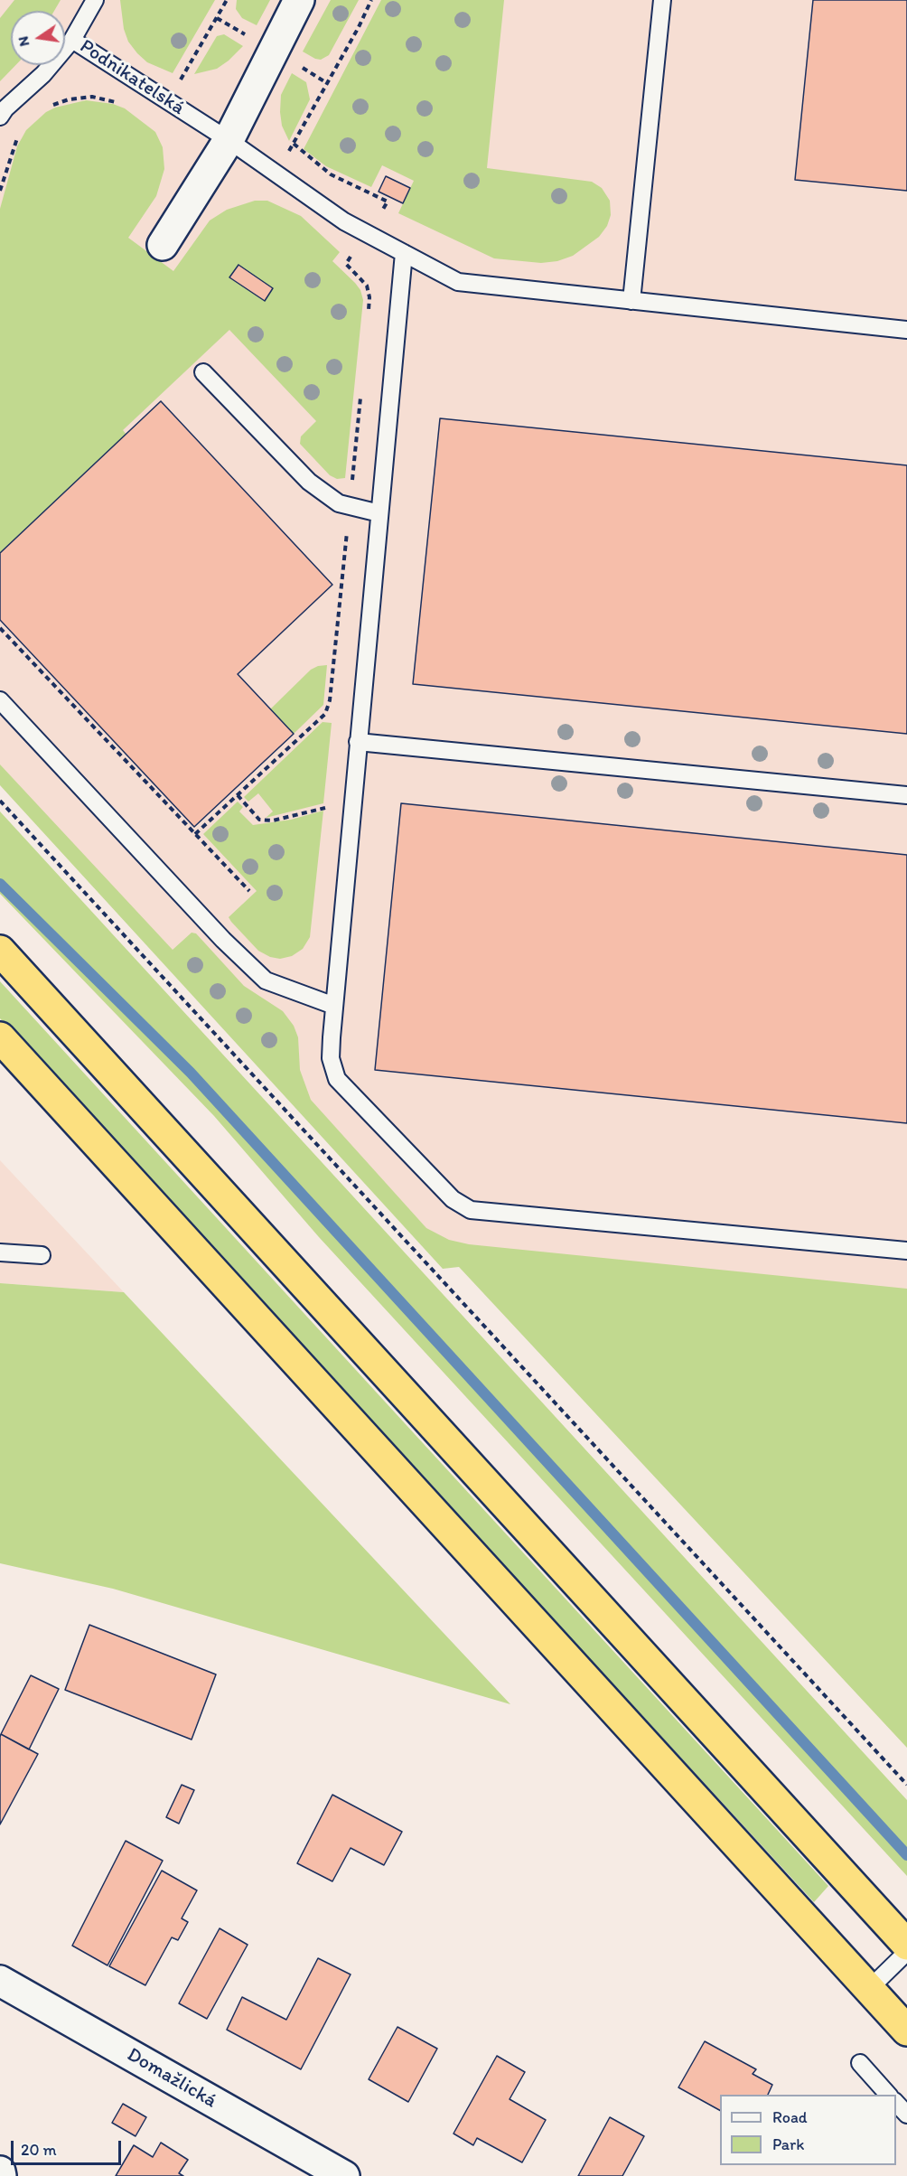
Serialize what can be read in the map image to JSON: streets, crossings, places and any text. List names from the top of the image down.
{
  "streets": {
    "street": ["Domažlická"],
    "lane": ["Podnikatelská"]
  },
  "legend": ["Road", "Park"],
  "scale_bar": "20 m",
  "north": "left"
}
